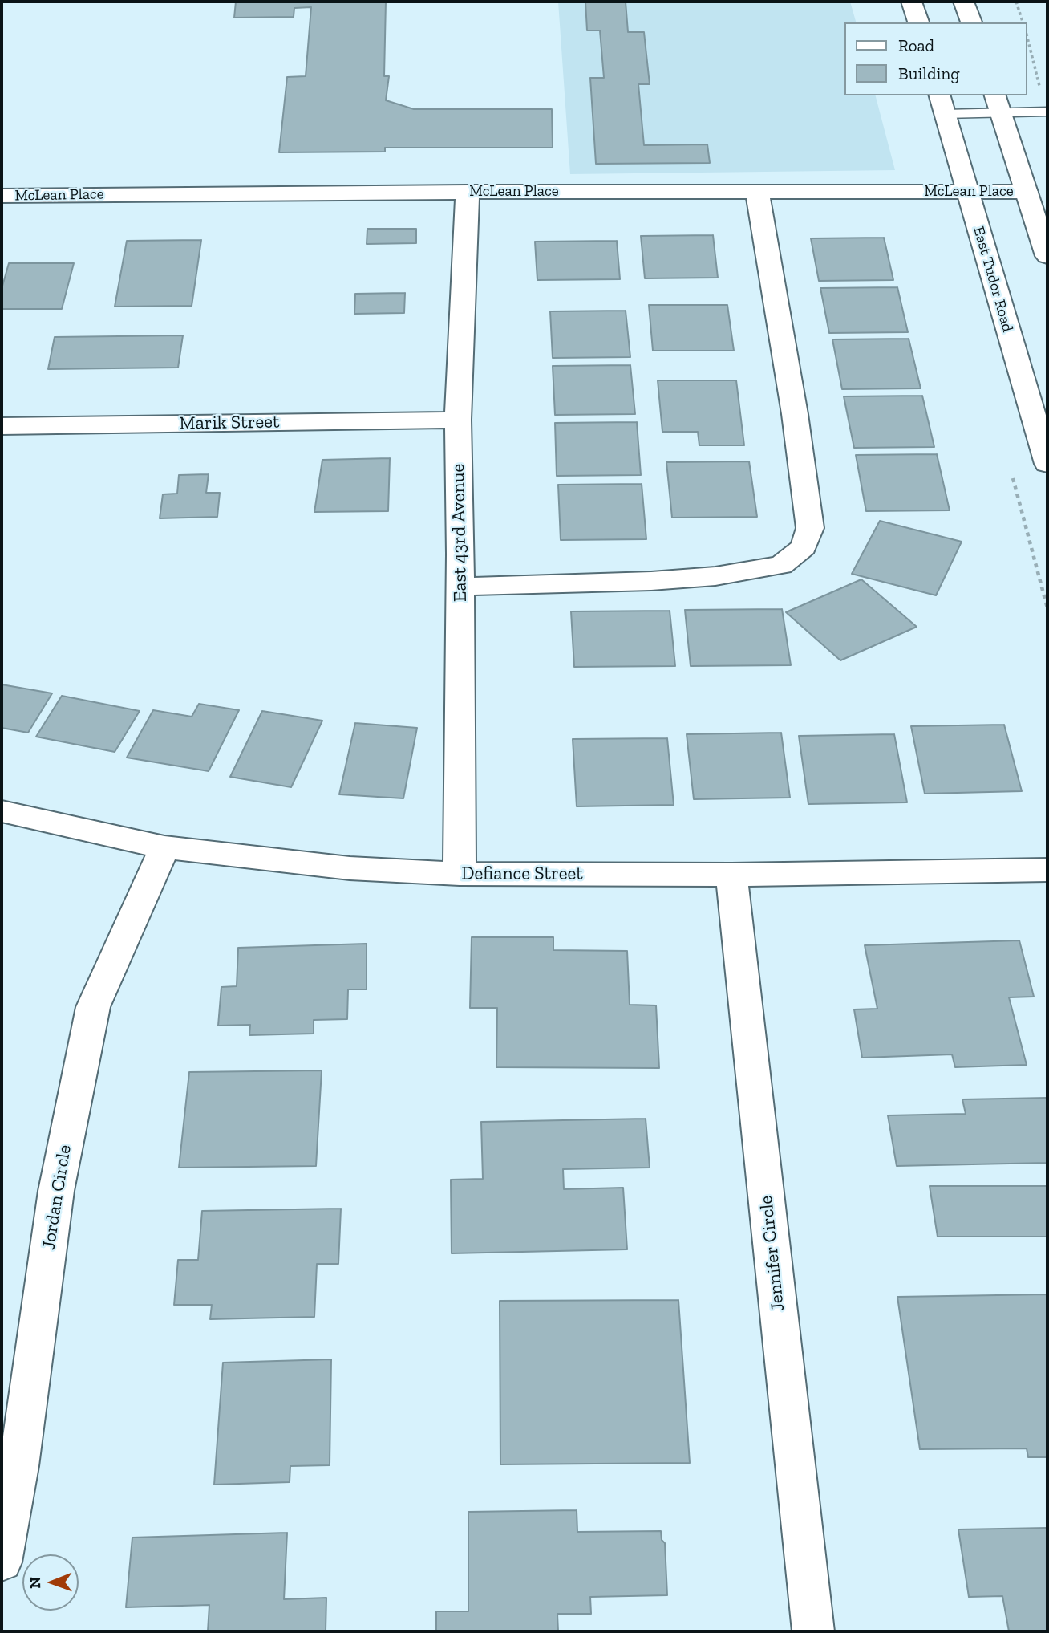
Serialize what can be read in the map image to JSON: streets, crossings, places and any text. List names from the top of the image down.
{
  "streets": {
    "street": [
      "McLean Place",
      "East Tudor Road",
      "Marik Street",
      "East 43rd Avenue",
      "Defiance Street",
      "Jordan Circle",
      "Jennifer Circle"
    ]
  },
  "crossings": [
    ["McLean Place", "East Tudor Road"],
    ["McLean Place", "East 43rd Avenue"],
    ["Marik Street", "East 43rd Avenue"],
    ["East 43rd Avenue", "Defiance Street"],
    ["Defiance Street", "Jordan Circle"],
    ["Defiance Street", "Jennifer Circle"]
  ],
  "legend": ["Road", "Building"],
  "north": "left"
}
